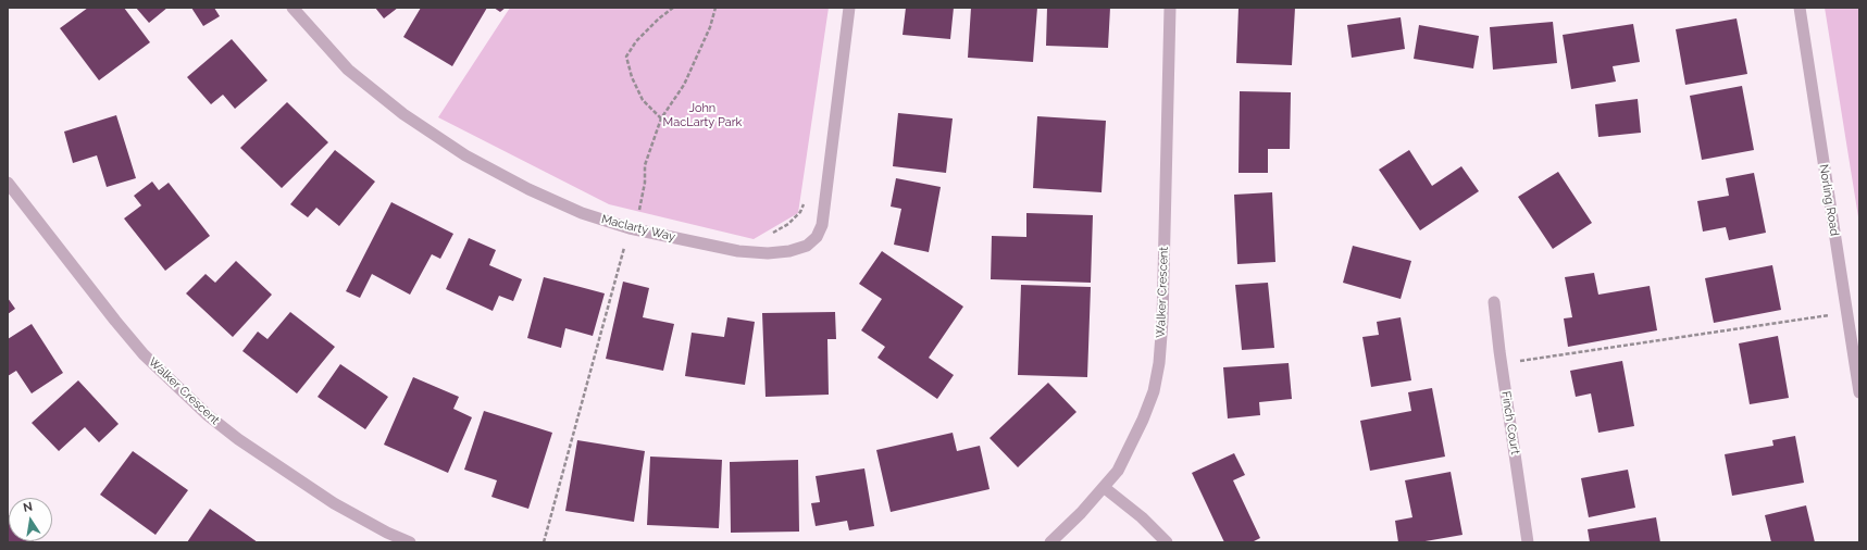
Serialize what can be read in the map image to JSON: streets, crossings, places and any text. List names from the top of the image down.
{
  "streets": {
    "street": [
      "Norling Road",
      "Maclarty Way",
      "Walker Crescent",
      "Finch Court"
    ]
  },
  "parks": ["John MacLarty Park"],
  "north": "top"
}
